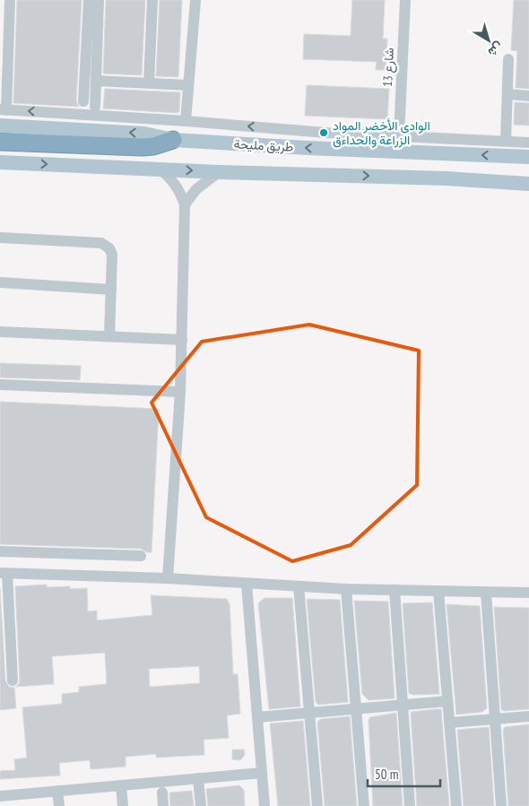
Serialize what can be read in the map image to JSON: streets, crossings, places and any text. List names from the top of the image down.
{
  "streets": {
    "main road": ["طريق مليحة"],
    "street": ["شارع 13"]
  },
  "places": ["الوادى الأخضر المواد الزراعة والحداءق"],
  "scale_bar": "50 m",
  "north": "bottom right"
}
